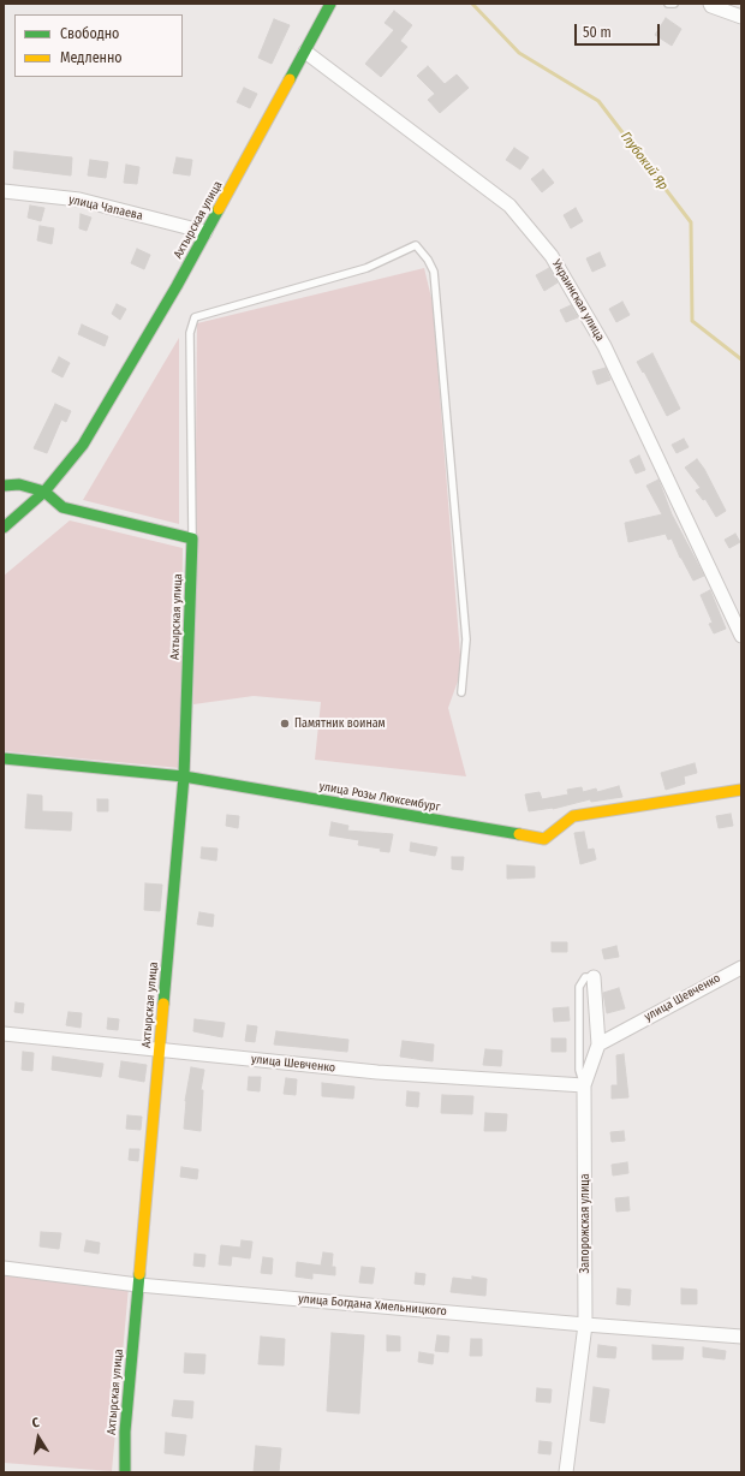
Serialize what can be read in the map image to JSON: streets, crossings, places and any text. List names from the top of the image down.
{
  "streets": {
    "main road": ["Ахтырская улица", "улица Розы Люксембург"],
    "street": [
      "улица Чапаева",
      "Украинская улица",
      "улица Шевченко",
      "Запорожская улица",
      "улица Богдана Хмельницкого"
    ]
  },
  "crossings": [
    ["улица Чапаева", "Ахтырская улица"],
    ["Ахтырская улица", "Украинская улица"],
    ["Ахтырская улица", "улица Розы Люксембург"],
    ["Ахтырская улица", "улица Шевченко"],
    ["Ахтырская улица", "улица Богдана Хмельницкого"],
    ["улица Шевченко", "Запорожская улица"],
    ["Запорожская улица", "улица Богдана Хмельницкого"]
  ],
  "water": ["Глубокий Яр"],
  "places": ["Памятник воинам"],
  "legend": ["Свободно", "Медленно"],
  "scale_bar": "50 m",
  "north": "top"
}
